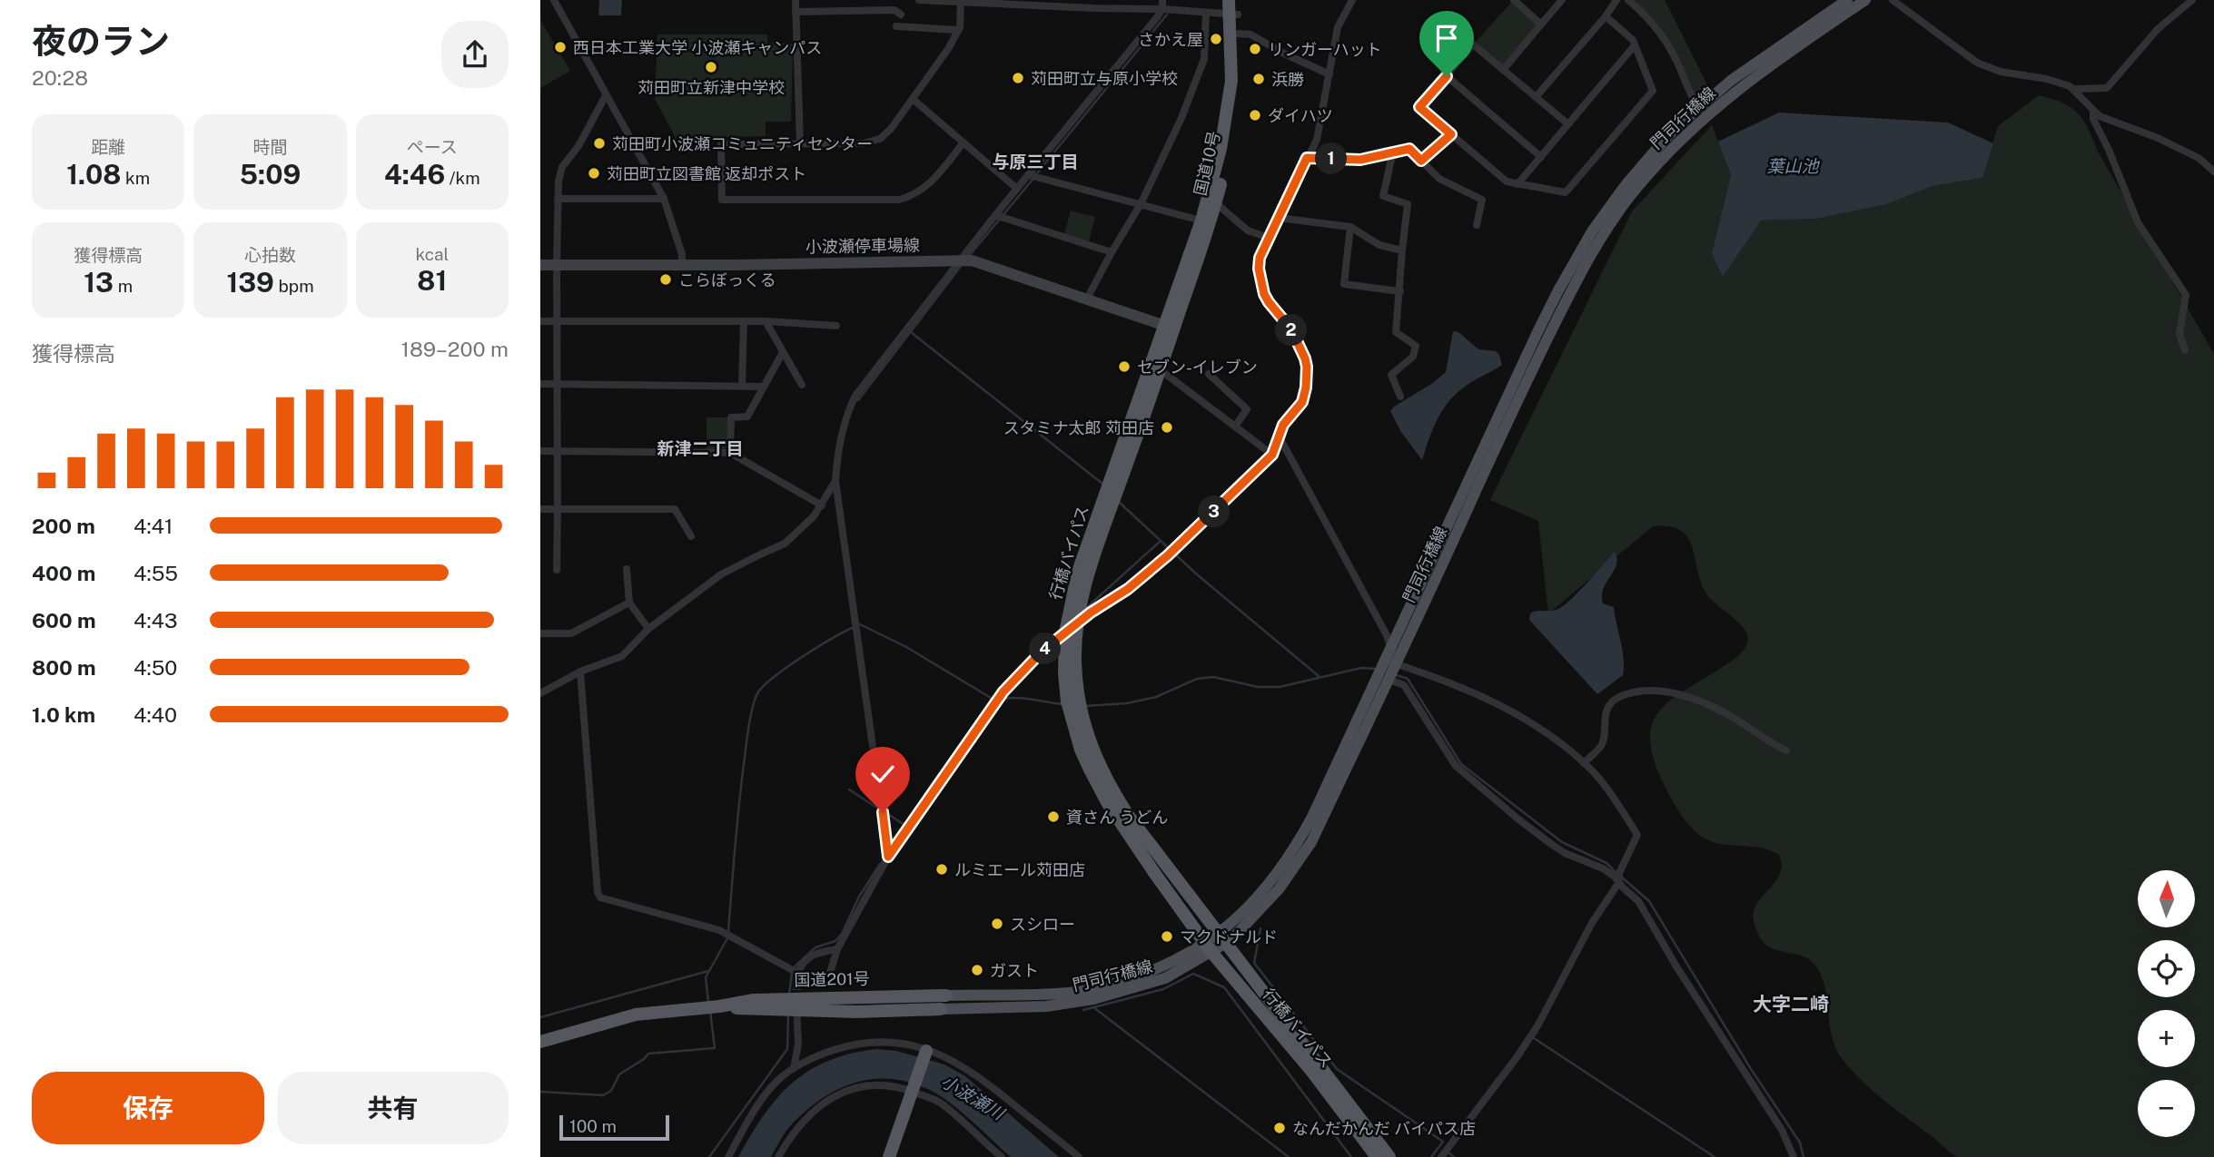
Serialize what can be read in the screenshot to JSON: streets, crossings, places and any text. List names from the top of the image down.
{
  "streets": {
    "highway": ["国道10号", "行橋バイパス", "国道201号"],
    "main road": ["門司行橋線", "小波瀬停車場線"]
  },
  "crossings": [
    ["門司行橋線", "行橋バイパス"],
    ["門司行橋線", "国道201号"],
    ["国道10号", "小波瀬停車場線"],
    ["国道10号", "行橋バイパス"],
    ["小波瀬停車場線", "行橋バイパス"]
  ],
  "districts": ["与原三丁目", "新津二丁目", "大字二崎"],
  "water": ["葉山池", "小波瀬川"],
  "places": [
    "さかえ屋",
    "西日本工業大学 小波瀬キャンパス",
    "リンガーハット",
    "苅田町立新津中学校",
    "苅田町立与原小学校",
    "浜勝",
    "ダイハツ",
    "苅田町小波瀬コミュニティセンター",
    "苅田町立図書館 返却ポスト",
    "こらぼっくる",
    "セブン-イレブン",
    "スタミナ太郎 苅田店",
    "資さん うどん",
    "ルミエール苅田店",
    "スシロー",
    "マクドナルド",
    "ガスト",
    "なんだかんだ バイパス店"
  ],
  "scale_bar": "100 m",
  "north": "top",
  "page": {
    "heading": ["夜のラン", "20:28"],
    "stats": [
      ["距離", "1.08 km"],
      ["時間", "5:09"],
      ["ペース", "4:46 /km"],
      ["獲得標高", "13 m"],
      ["心拍数", "139 bpm"],
      ["kcal", "81"]
    ],
    "pins": [
      "1",
      "2",
      "3",
      "4"
    ],
    "chart": ["獲得標高", "189–200 m"],
    "list": [
      {
        "name": "200 m",
        "note": "4:41"
      },
      {
        "name": "400 m",
        "note": "4:55"
      },
      {
        "name": "600 m",
        "note": "4:43"
      },
      {
        "name": "800 m",
        "note": "4:50"
      },
      {
        "name": "1.0 km",
        "note": "4:40"
      }
    ],
    "map_buttons": ["+", "−"],
    "buttons": ["保存", "共有"],
    "scale": "100 m"
  }
}
